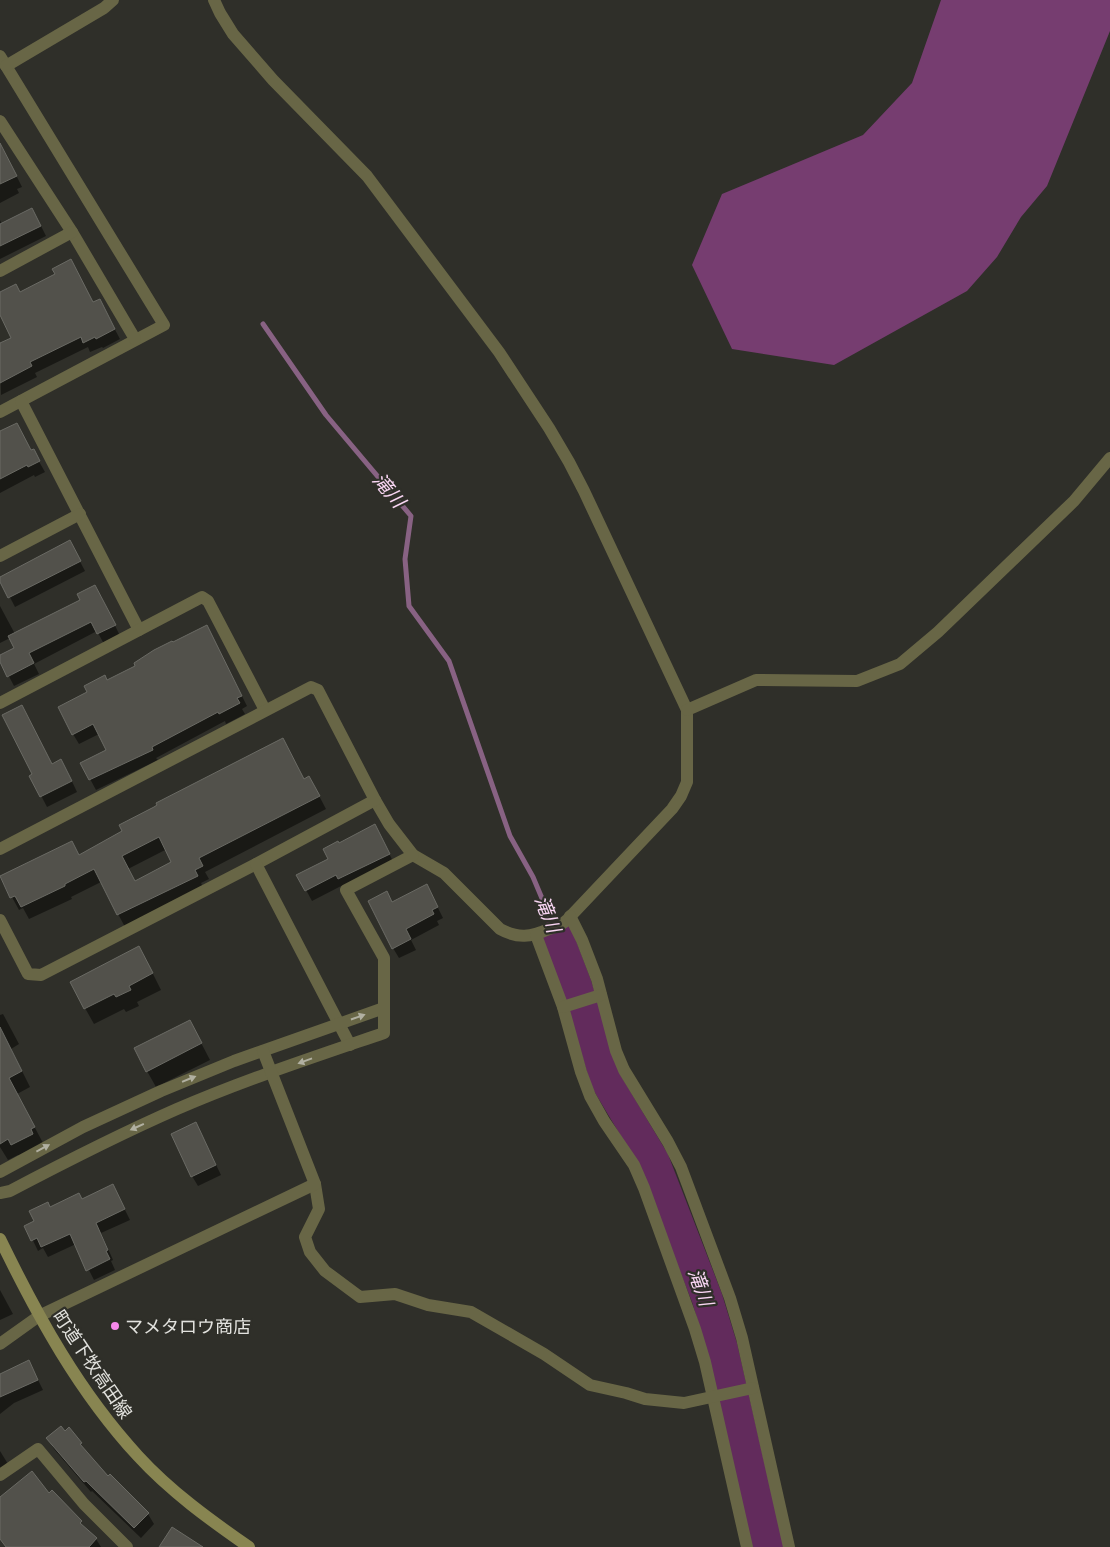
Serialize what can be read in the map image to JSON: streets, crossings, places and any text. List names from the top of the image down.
{
  "streets": {
    "street": ["町道下牧高田線"]
  },
  "water": ["滝川"],
  "places": ["マメタロウ商店"]
}
